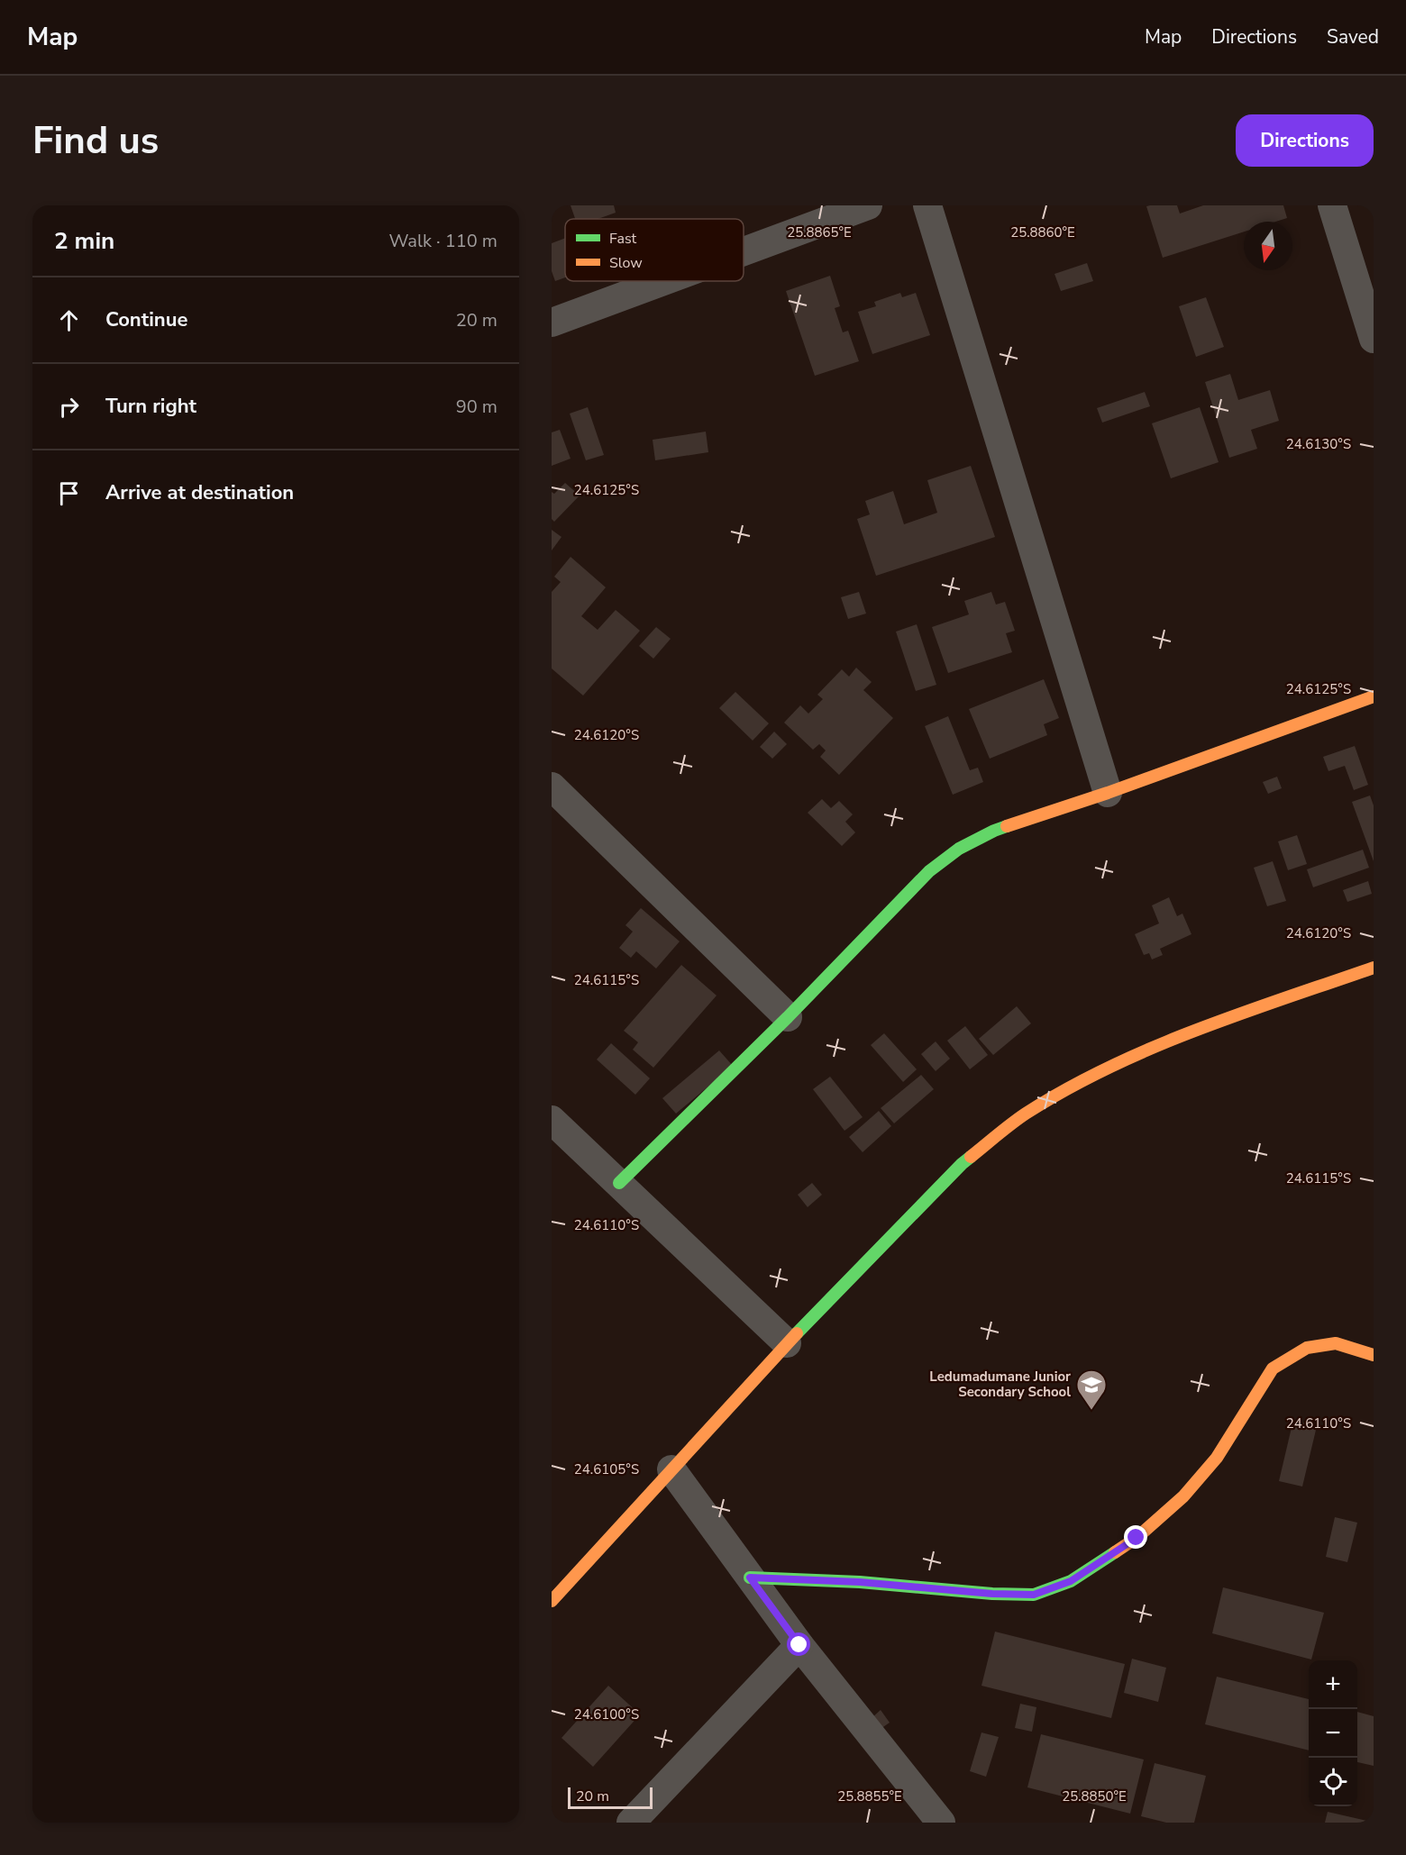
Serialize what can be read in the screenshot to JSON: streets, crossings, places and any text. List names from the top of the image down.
{
  "places": {
    "school or university": ["Ledumadumane Junior Secondary School"]
  },
  "legend": ["Fast", "Slow"],
  "scale_bar": "20 m",
  "north": "bottom",
  "page": {
    "header": "Map",
    "nav": ["Map", "Directions", "Saved"],
    "buttons": "Directions",
    "title": "Find us",
    "heading": ["2 min", "Walk · 110 m"],
    "list": [
      ["Continue", "20 m"],
      ["Turn right", "90 m"],
      "Arrive at destination"
    ],
    "map_buttons": ["+", "−"],
    "scale": "20 m"
  },
  "coordinates": [
    "25.8865°E",
    "25.8860°E",
    "24.6130°S",
    "24.6125°S",
    "24.6120°S",
    "24.6115°S",
    "24.6110°S",
    "24.6105°S",
    "24.6100°S",
    "25.8855°E",
    "25.8850°E"
  ]
}
